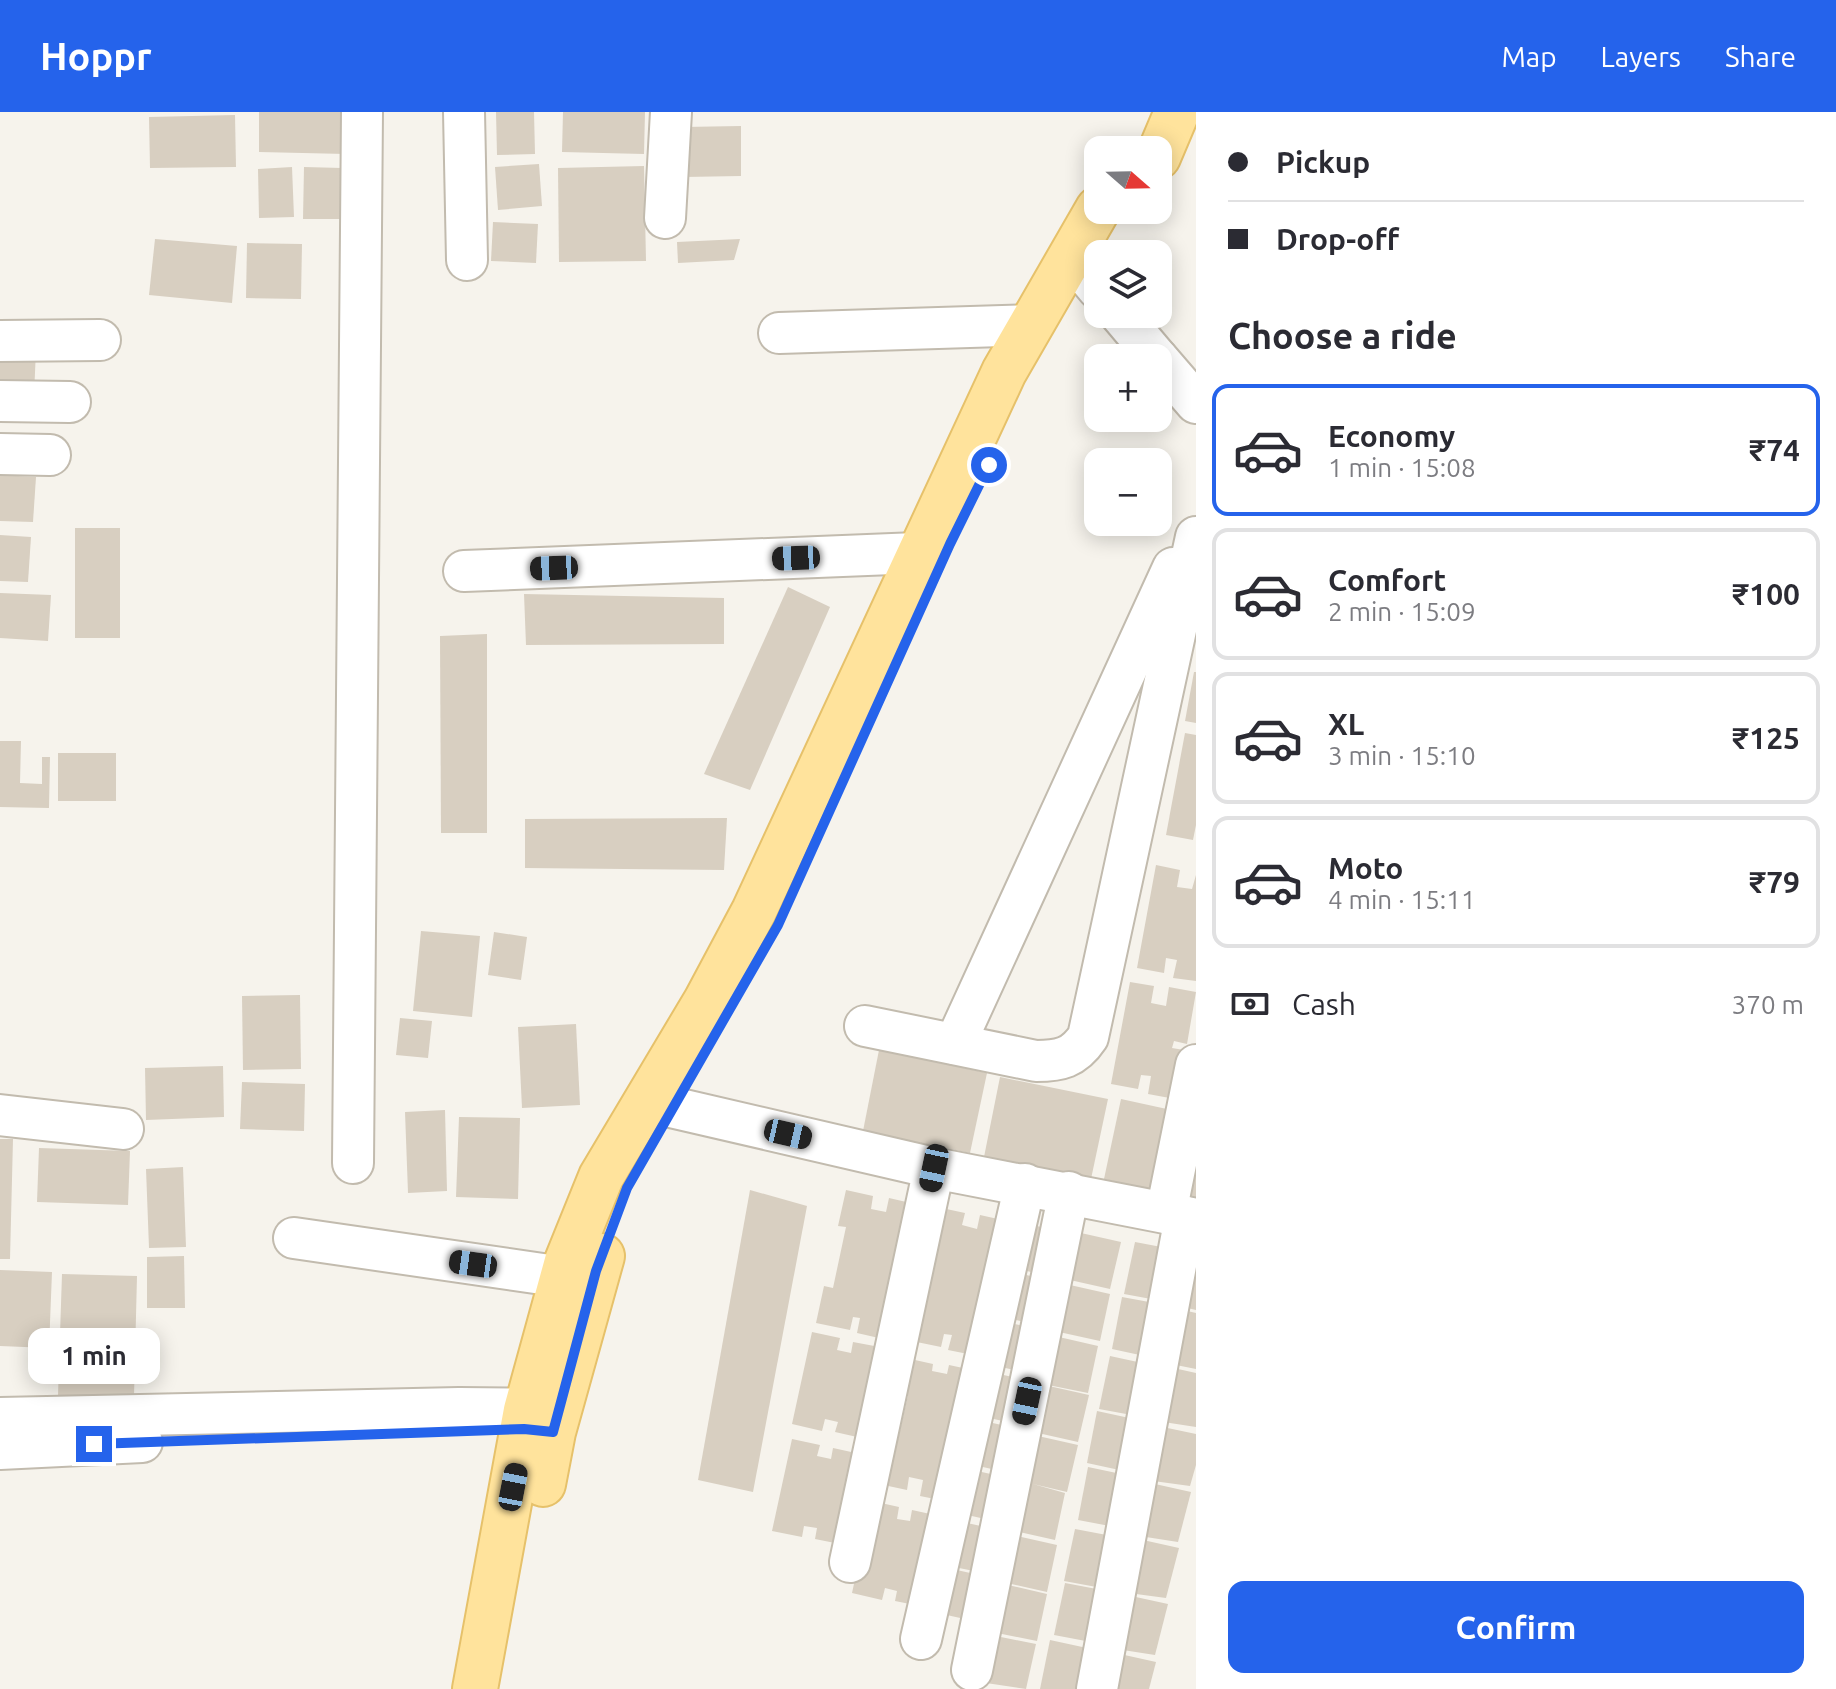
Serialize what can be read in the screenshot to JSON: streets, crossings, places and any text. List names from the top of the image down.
{
  "north": "right",
  "page": {
    "header": "Hoppr",
    "nav": ["Map", "Layers", "Share"],
    "banner": ["Pickup", "Drop-off"],
    "map_buttons": ["+", "−"],
    "heading": "Choose a ride",
    "list": [
      {
        "name": "Economy",
        "note": "1 min · 15:08",
        "value": "₹74"
      },
      {
        "name": "Comfort",
        "note": "2 min · 15:09",
        "value": "₹100"
      },
      {
        "name": "XL",
        "note": "3 min · 15:10",
        "value": "₹125"
      },
      {
        "name": "Moto",
        "note": "4 min · 15:11",
        "value": "₹79"
      }
    ],
    "pay": ["Cash", "370 m"],
    "bubble": "1 min",
    "buttons": "Confirm"
  }
}
